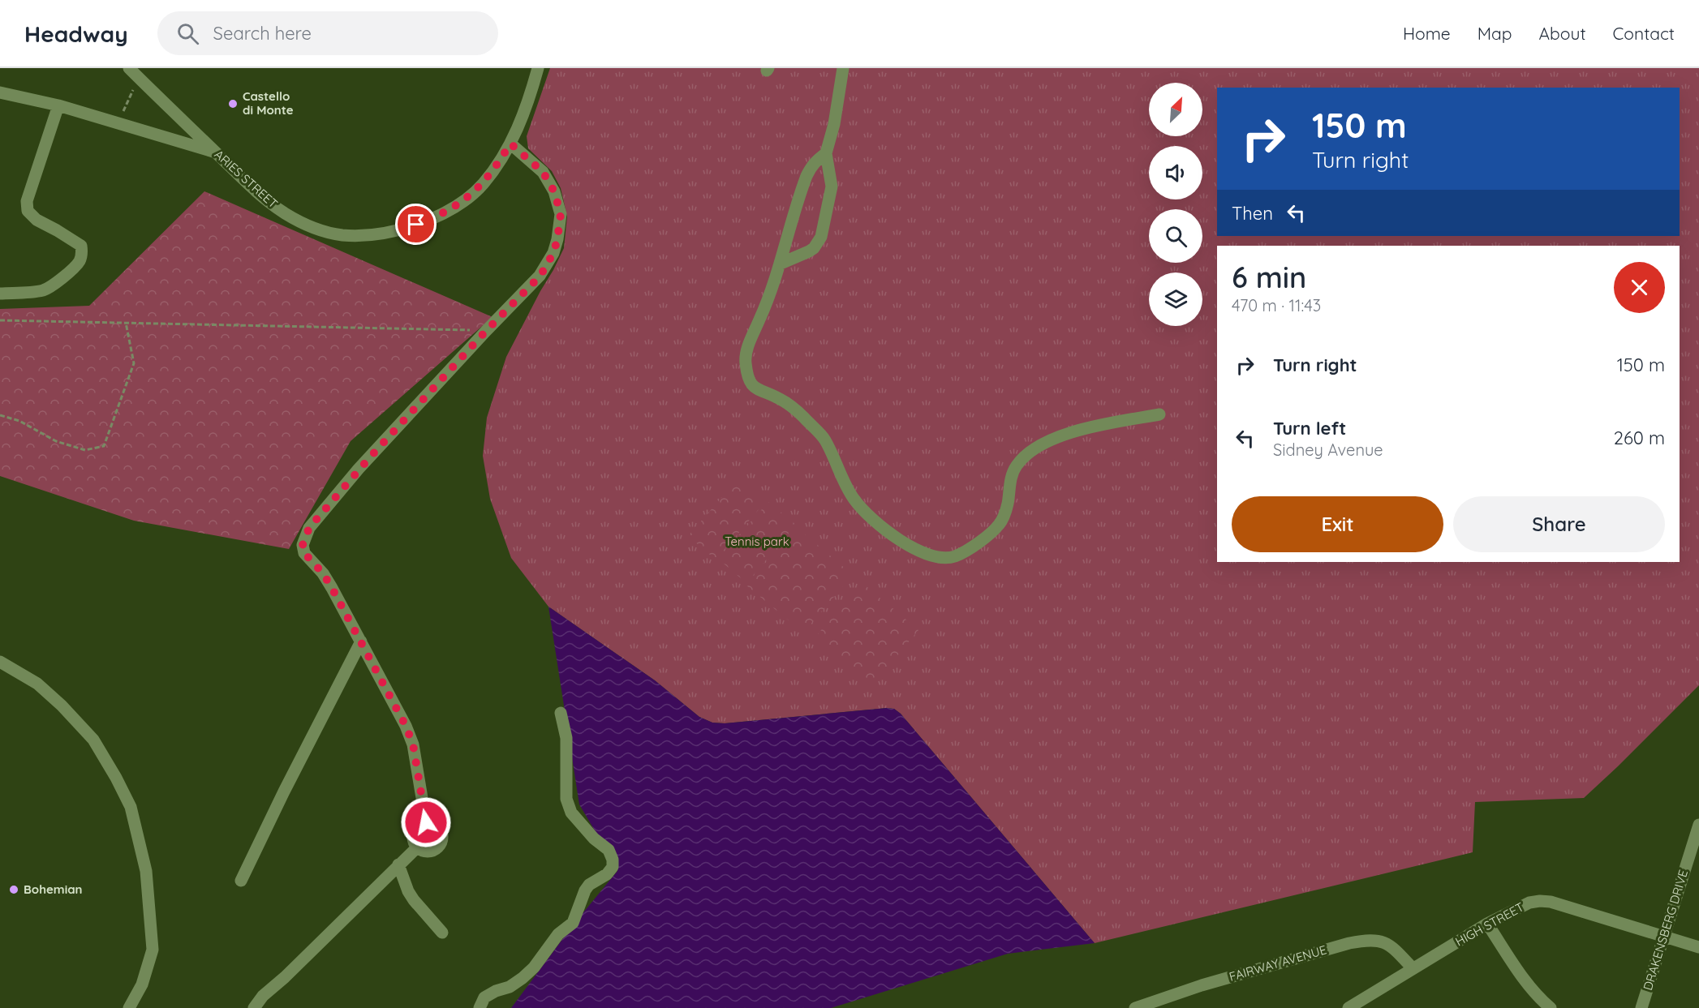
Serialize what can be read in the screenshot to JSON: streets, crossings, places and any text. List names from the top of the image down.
{
  "streets": {
    "street": [
      "ARIES STREET",
      "HIGH STREET",
      "DRAKENSBERG DRIVE",
      "FAIRWAY AVENUE"
    ]
  },
  "crossings": [
    ["HIGH STREET", "DRAKENSBERG DRIVE"],
    ["HIGH STREET", "FAIRWAY AVENUE"]
  ],
  "parks": ["Tennis park"],
  "places": ["Castello di Monte", "Bohemian"],
  "north": "top right",
  "page": {
    "header": "Headway",
    "search": "Search here",
    "nav": [
      "Home",
      "Map",
      "About",
      "Contact"
    ],
    "turn": ["150 m", "Turn right"],
    "then": "Then",
    "heading": ["6 min", "470 m · 11:43"],
    "list": [
      {
        "name": "Turn right",
        "value": "150 m"
      },
      {
        "name": "Turn left",
        "note": "Sidney Avenue",
        "value": "260 m"
      }
    ],
    "buttons": ["Exit", "Share"]
  }
}
